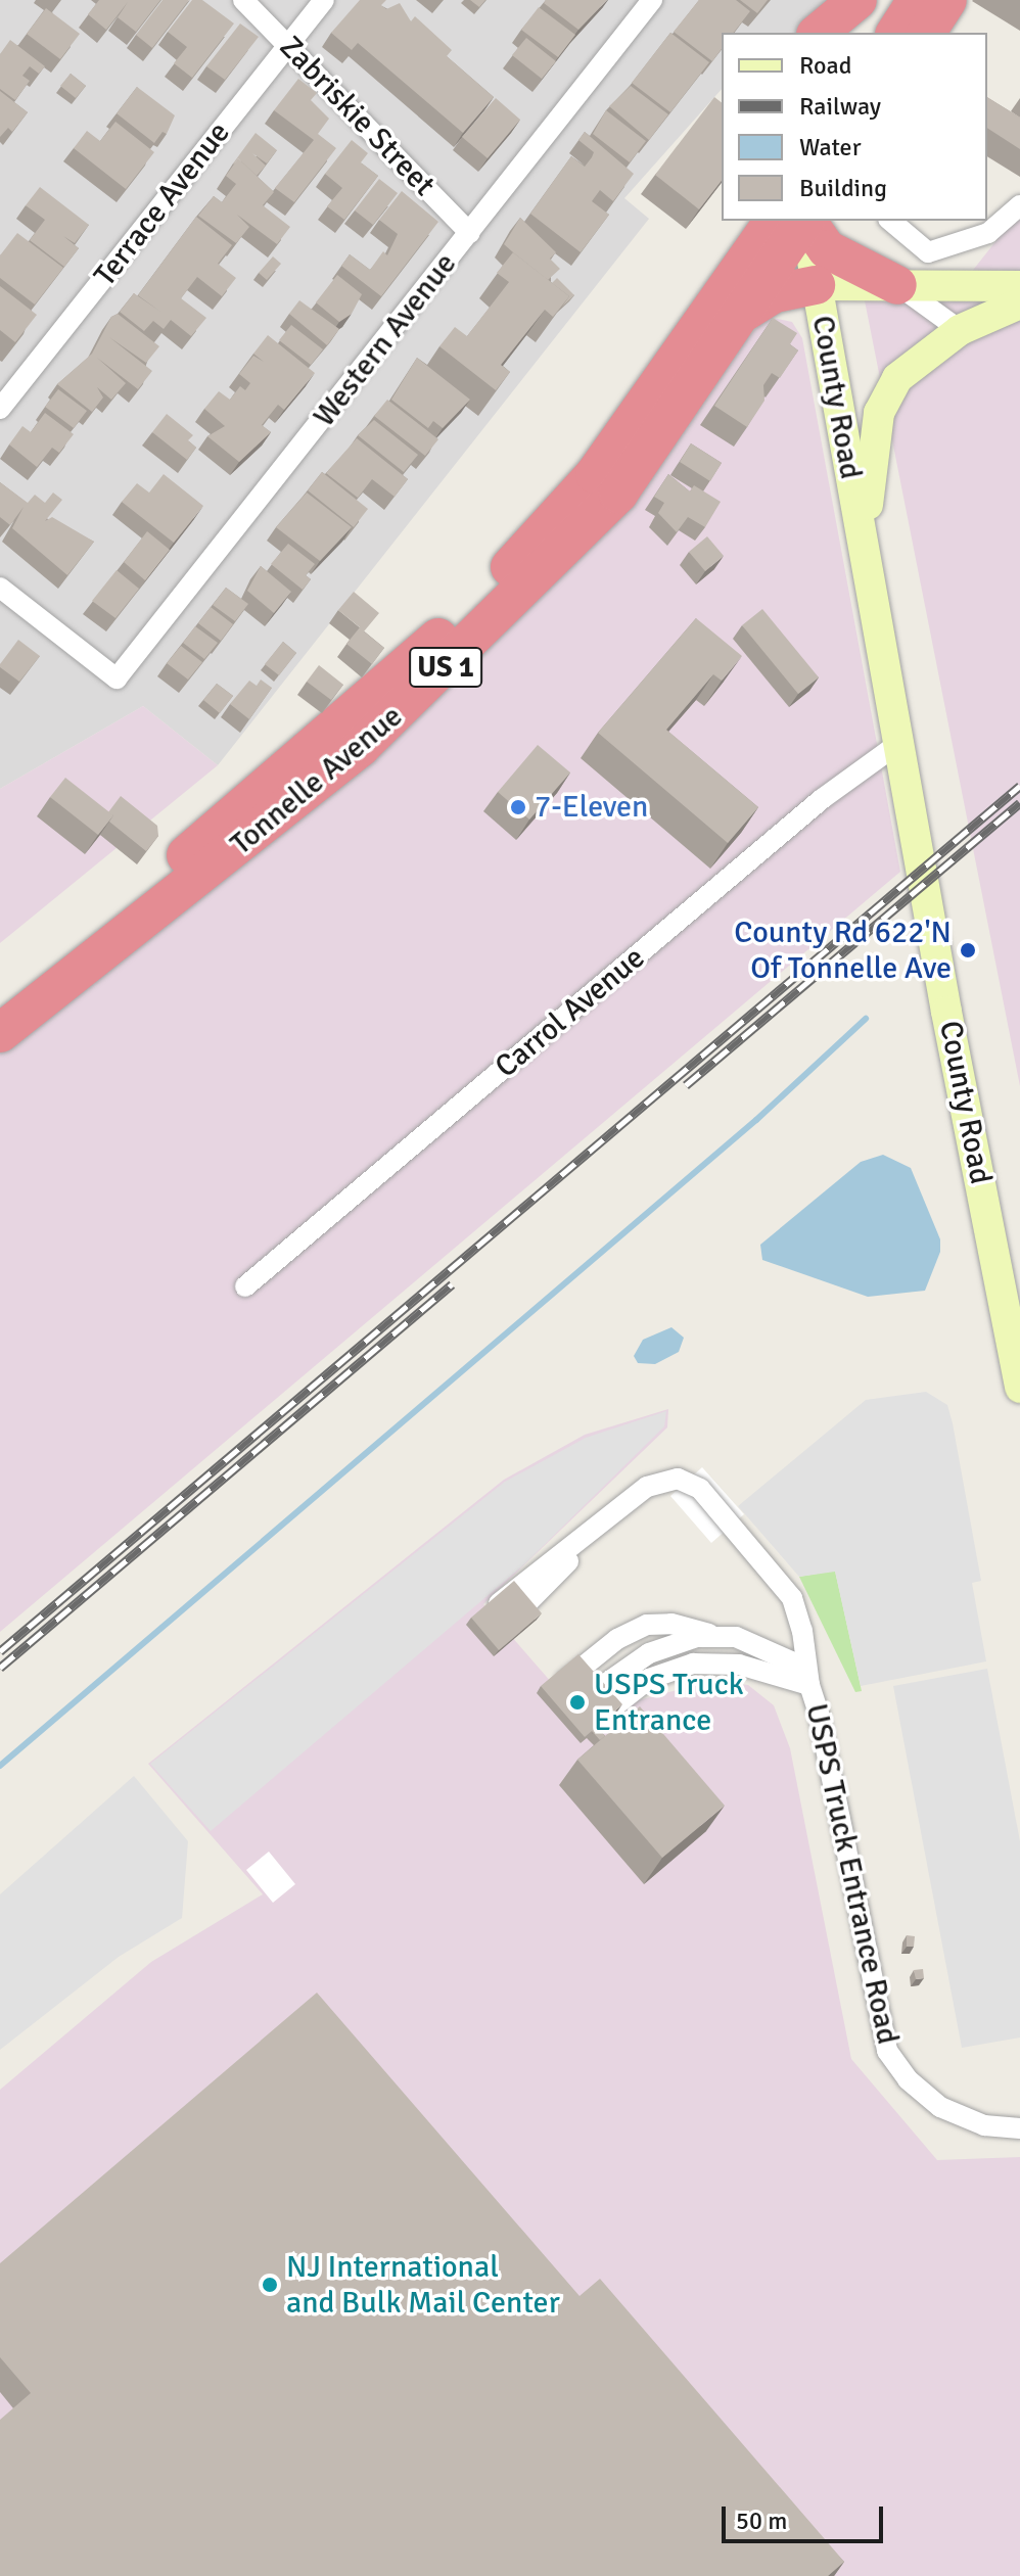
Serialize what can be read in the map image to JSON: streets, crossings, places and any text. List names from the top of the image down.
{
  "streets": {
    "highway": ["US 1", "Tonnelle Avenue"],
    "main road": ["County Road"],
    "street": [
      "Zabriskie Street",
      "Terrace Avenue",
      "Western Avenue",
      "Carrol Avenue",
      "USPS Truck Entrance Road"
    ]
  },
  "crossings": [
    ["Zabriskie Street", "Terrace Avenue"],
    ["Zabriskie Street", "Western Avenue"],
    ["County Road", "Carrol Avenue"]
  ],
  "places": [
    "7-Eleven",
    "County Rd 622'N Of Tonnelle Ave",
    "USPS Truck Entrance",
    "NJ International and Bulk Mail Center"
  ],
  "legend": [
    "Road",
    "Railway",
    "Water",
    "Building"
  ],
  "scale_bar": "50 m"
}
